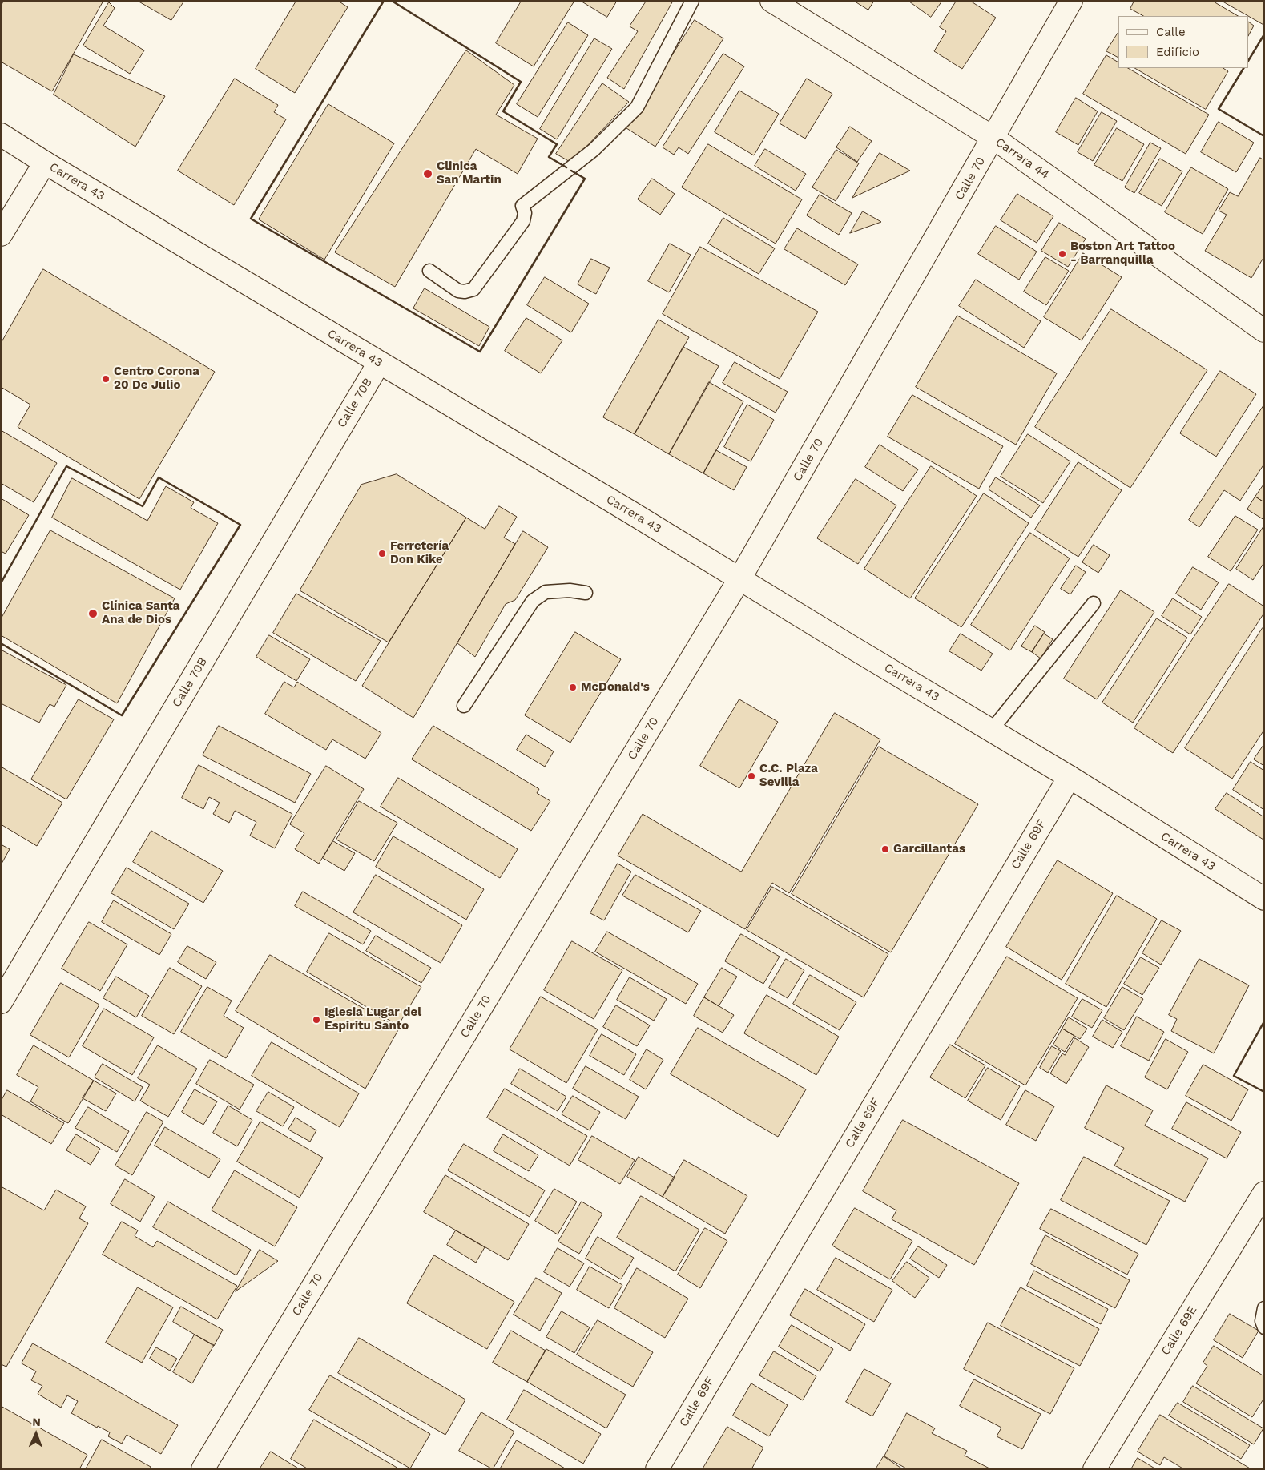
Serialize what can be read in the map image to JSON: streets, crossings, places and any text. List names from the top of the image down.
{
  "streets": {
    "street": [
      "Carrera 44",
      "Calle 70",
      "Carrera 43",
      "Calle 70B",
      "Calle 69F",
      "Calle 69E"
    ]
  },
  "crossings": [
    ["Carrera 44", "Calle 70"],
    ["Calle 70", "Carrera 43"],
    ["Carrera 43", "Calle 70B"],
    ["Carrera 43", "Calle 69F"]
  ],
  "places": [
    "Clinica San Martin",
    "Boston Art Tattoo - Barranquilla",
    "Centro Corona 20 De Julio",
    "Ferretería Don Kike",
    "Clínica Santa Ana de Dios",
    "McDonald's",
    "C.C. Plaza Sevilla",
    "Garcillantas",
    "Iglesia Lugar del Espiritu Santo"
  ],
  "legend": ["Calle", "Edificio"],
  "north": "top"
}
